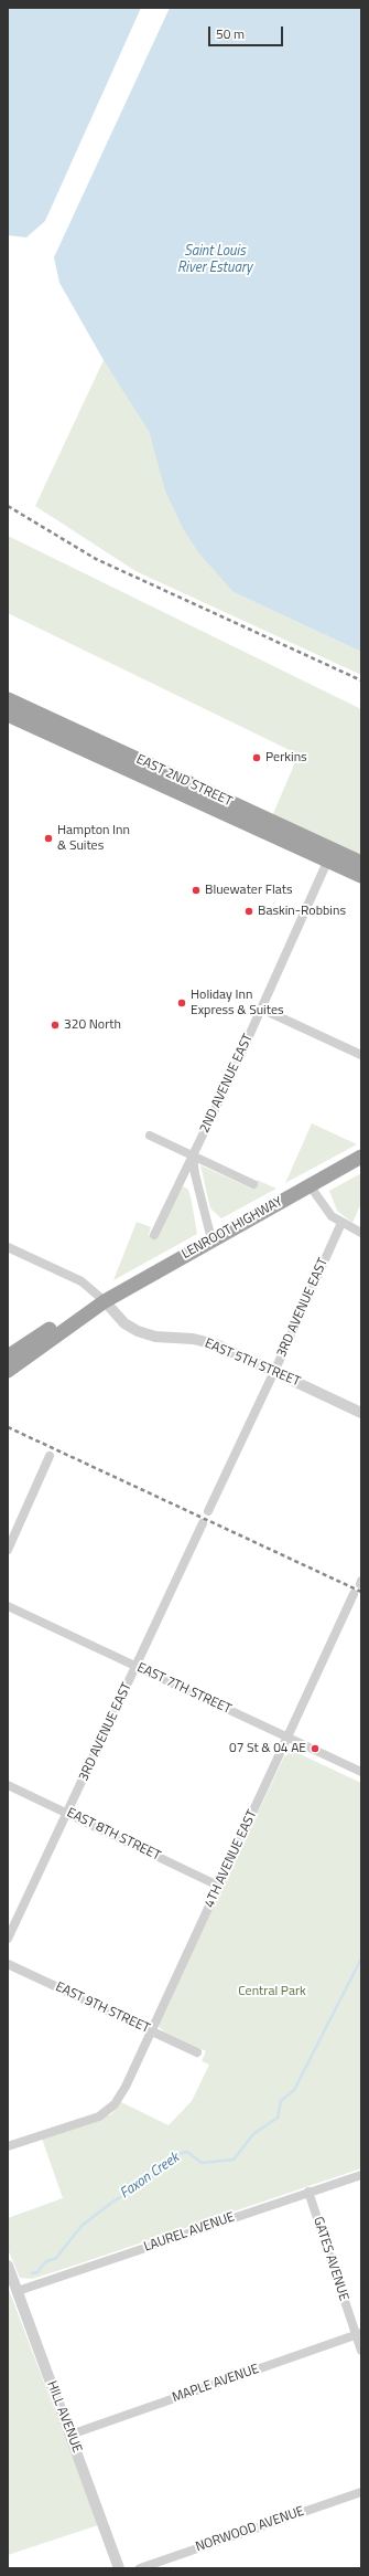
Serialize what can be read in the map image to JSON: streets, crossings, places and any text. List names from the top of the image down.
{
  "streets": {
    "highway": ["EAST 2ND STREET", "LENROOT HIGHWAY"],
    "street": [
      "2ND AVENUE EAST",
      "3RD AVENUE EAST",
      "EAST 5TH STREET",
      "EAST 7TH STREET",
      "EAST 8TH STREET",
      "4TH AVENUE EAST",
      "EAST 9TH STREET",
      "LAUREL AVENUE",
      "GATES AVENUE",
      "MAPLE AVENUE",
      "HILL AVENUE",
      "NORWOOD AVENUE"
    ]
  },
  "crossings": [
    ["EAST 2ND STREET", "2ND AVENUE EAST"],
    ["LENROOT HIGHWAY", "EAST 5TH STREET"],
    ["3RD AVENUE EAST", "EAST 5TH STREET"],
    ["3RD AVENUE EAST", "EAST 7TH STREET"],
    ["3RD AVENUE EAST", "EAST 8TH STREET"],
    ["EAST 7TH STREET", "4TH AVENUE EAST"],
    ["EAST 8TH STREET", "4TH AVENUE EAST"],
    ["4TH AVENUE EAST", "EAST 9TH STREET"],
    ["LAUREL AVENUE", "GATES AVENUE"],
    ["LAUREL AVENUE", "HILL AVENUE"],
    ["GATES AVENUE", "MAPLE AVENUE"],
    ["MAPLE AVENUE", "HILL AVENUE"]
  ],
  "water": ["Saint Louis River Estuary", "Faxon Creek"],
  "parks": ["Central Park"],
  "places": [
    "Perkins",
    "Hampton Inn & Suites",
    "Bluewater Flats",
    "Baskin-Robbins",
    "Holiday Inn Express & Suites",
    "320 North",
    "07 St & 04 AE"
  ],
  "scale_bar": "50 m"
}
